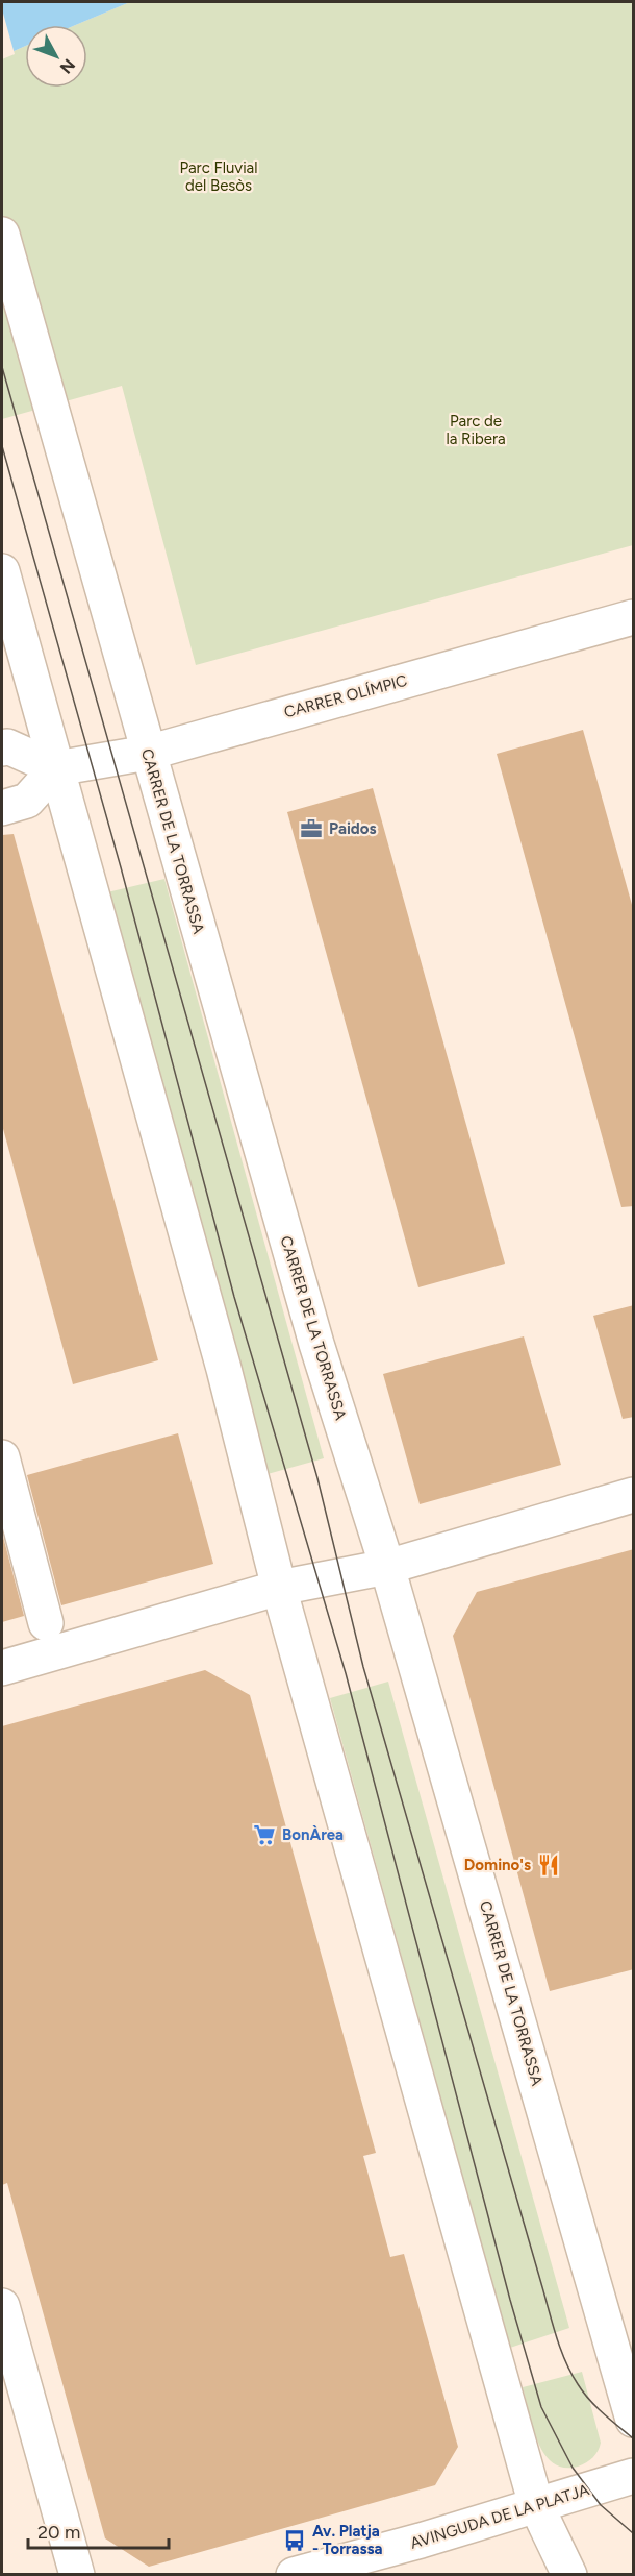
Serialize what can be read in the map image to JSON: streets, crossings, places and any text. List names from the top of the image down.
{
  "streets": {
    "street": ["CARRER OLÍMPIC", "CARRER DE LA TORRASSA", "AVINGUDA DE LA PLATJA"]
  },
  "crossings": [
    ["CARRER OLÍMPIC", "CARRER DE LA TORRASSA"]
  ],
  "parks": ["Parc Fluvial del Besòs", "Parc de la Ribera"],
  "places": {
    "office": ["Paidos"],
    "supermarket": ["BonÀrea"],
    "restaurant": ["Domino's"],
    "bus stop": ["Av. Platja - Torrassa"]
  },
  "scale_bar": "20 m",
  "north": "bottom right"
}
